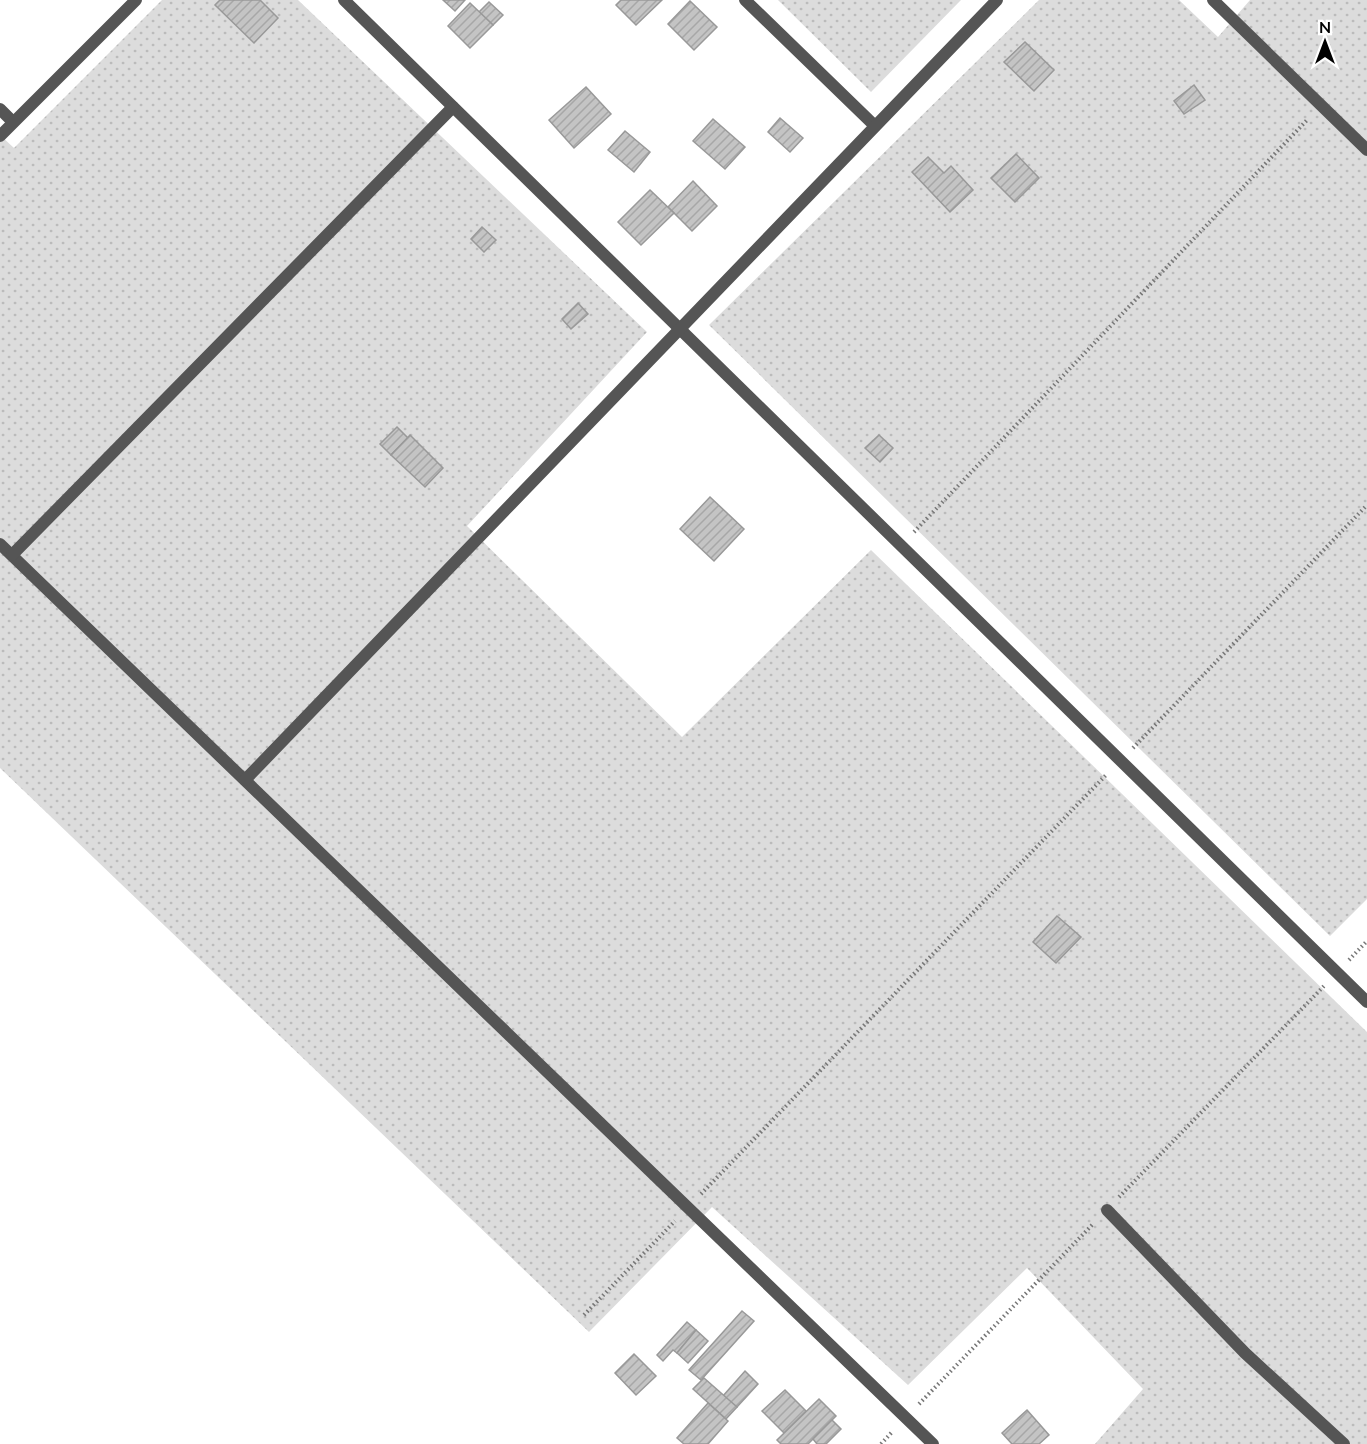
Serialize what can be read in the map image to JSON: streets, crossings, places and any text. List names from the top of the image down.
{
  "north": "top"
}
